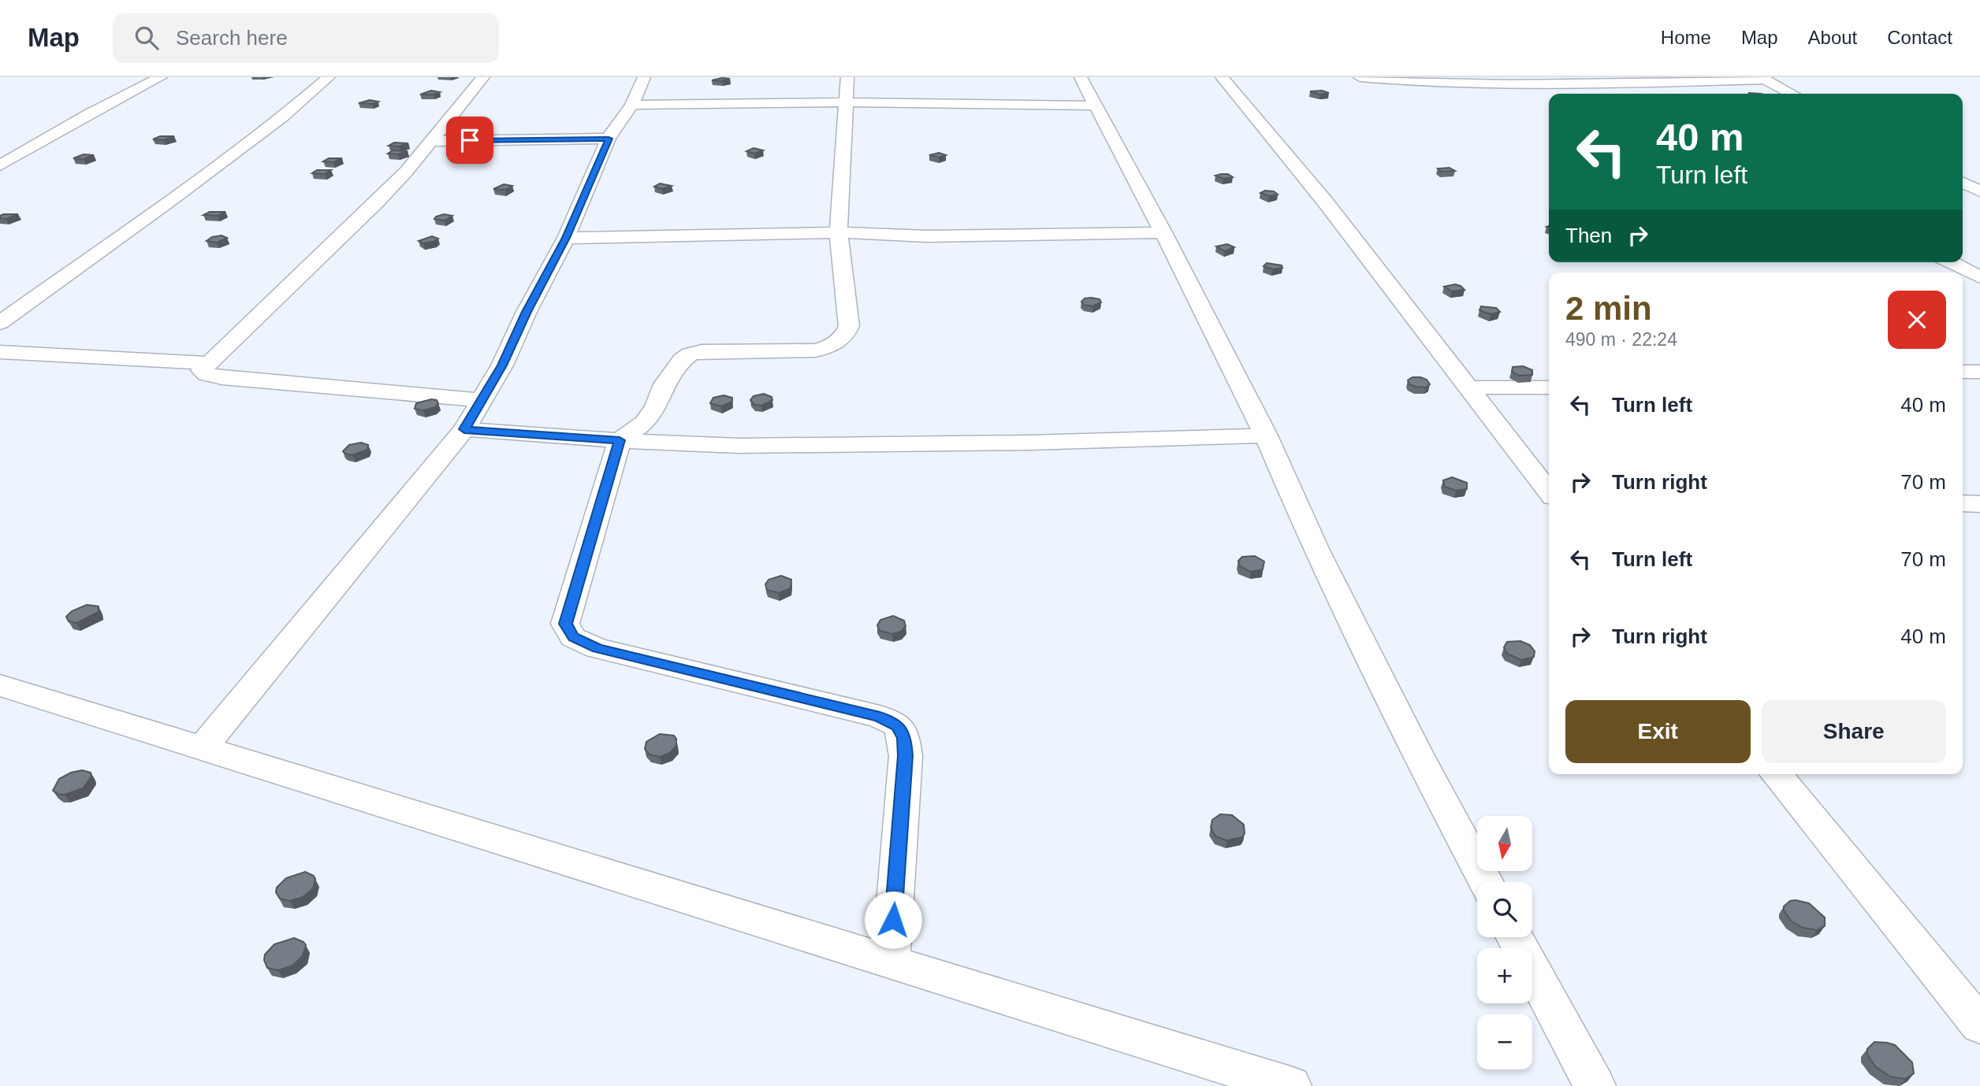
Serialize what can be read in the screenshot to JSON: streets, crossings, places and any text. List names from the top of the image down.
{
  "north": "bottom",
  "page": {
    "header": "Map",
    "search": "Search here",
    "nav": [
      "Home",
      "Map",
      "About",
      "Contact"
    ],
    "turn": ["40 m", "Turn left"],
    "then": "Then",
    "heading": ["2 min", "490 m · 22:24"],
    "list": [
      {
        "name": "Turn left",
        "value": "40 m"
      },
      {
        "name": "Turn right",
        "value": "70 m"
      },
      {
        "name": "Turn left",
        "value": "70 m"
      },
      {
        "name": "Turn right",
        "value": "40 m"
      }
    ],
    "buttons": ["Exit", "Share"],
    "map_buttons": ["+", "−"]
  }
}
